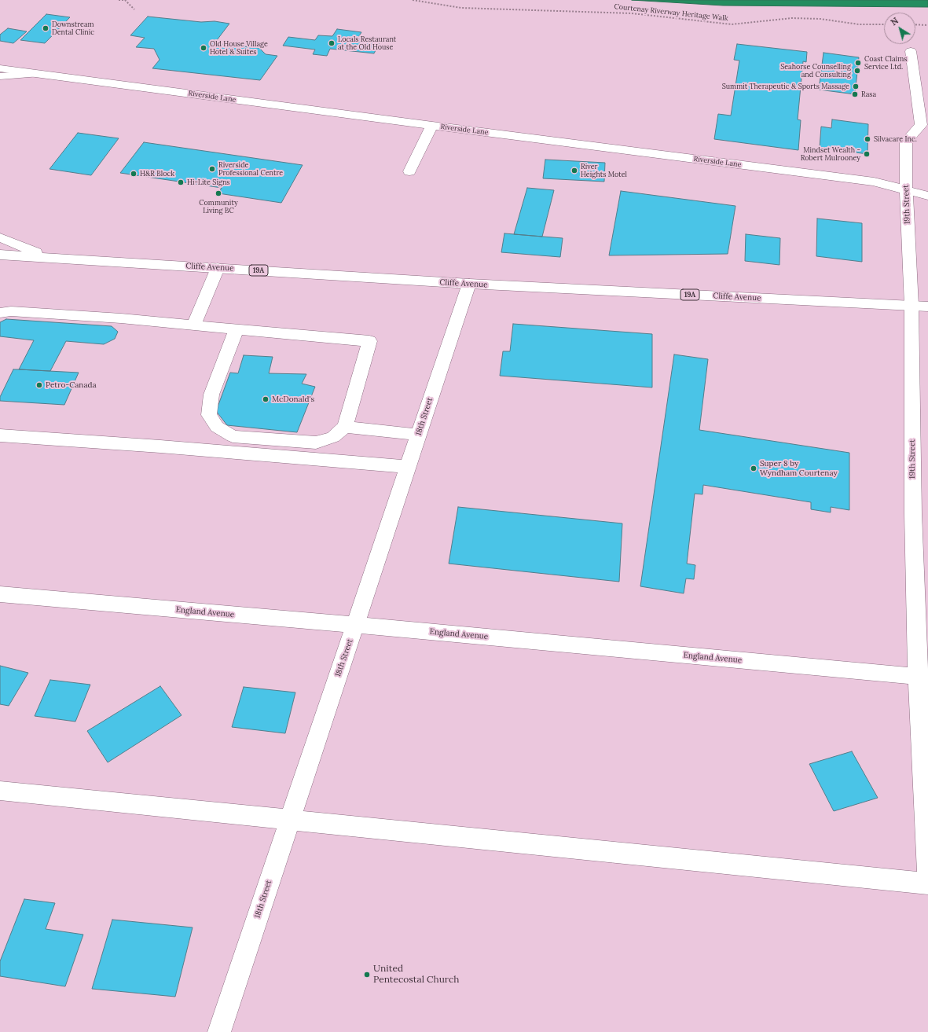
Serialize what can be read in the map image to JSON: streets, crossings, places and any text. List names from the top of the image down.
{
  "streets": {
    "street": [
      "Riverside Lane",
      "19th Street",
      "Cliffe Avenue",
      "19A",
      "18th Street",
      "England Avenue"
    ],
    "path": ["Courtenay Riverway Heritage Walk"]
  },
  "crossings": [
    ["Riverside Lane", "19th Street"],
    ["19th Street", "Cliffe Avenue"],
    ["19th Street", "England Avenue"],
    ["Cliffe Avenue", "18th Street"],
    ["18th Street", "England Avenue"]
  ],
  "places": [
    "Downstream Dental Clinic",
    "Locals Restaurant at the Old House",
    "Old House Village Hotel & Suites",
    "Coast Claims Service Ltd.",
    "Seahorse Counselling and Consulting",
    "Summit Therapeutic & Sports Massage",
    "Rasa",
    "Silvacare Inc.",
    "Mindset Wealth - Robert Mulrooney",
    "Riverside Professional Centre",
    "River Heights Motel",
    "H&R Block",
    "Hi-Lite Signs",
    "Community Living BC",
    "Petro-Canada",
    "McDonald's",
    "Super 8 by Wyndham Courtenay",
    "United Pentecostal Church"
  ],
  "north": "top left"
}
